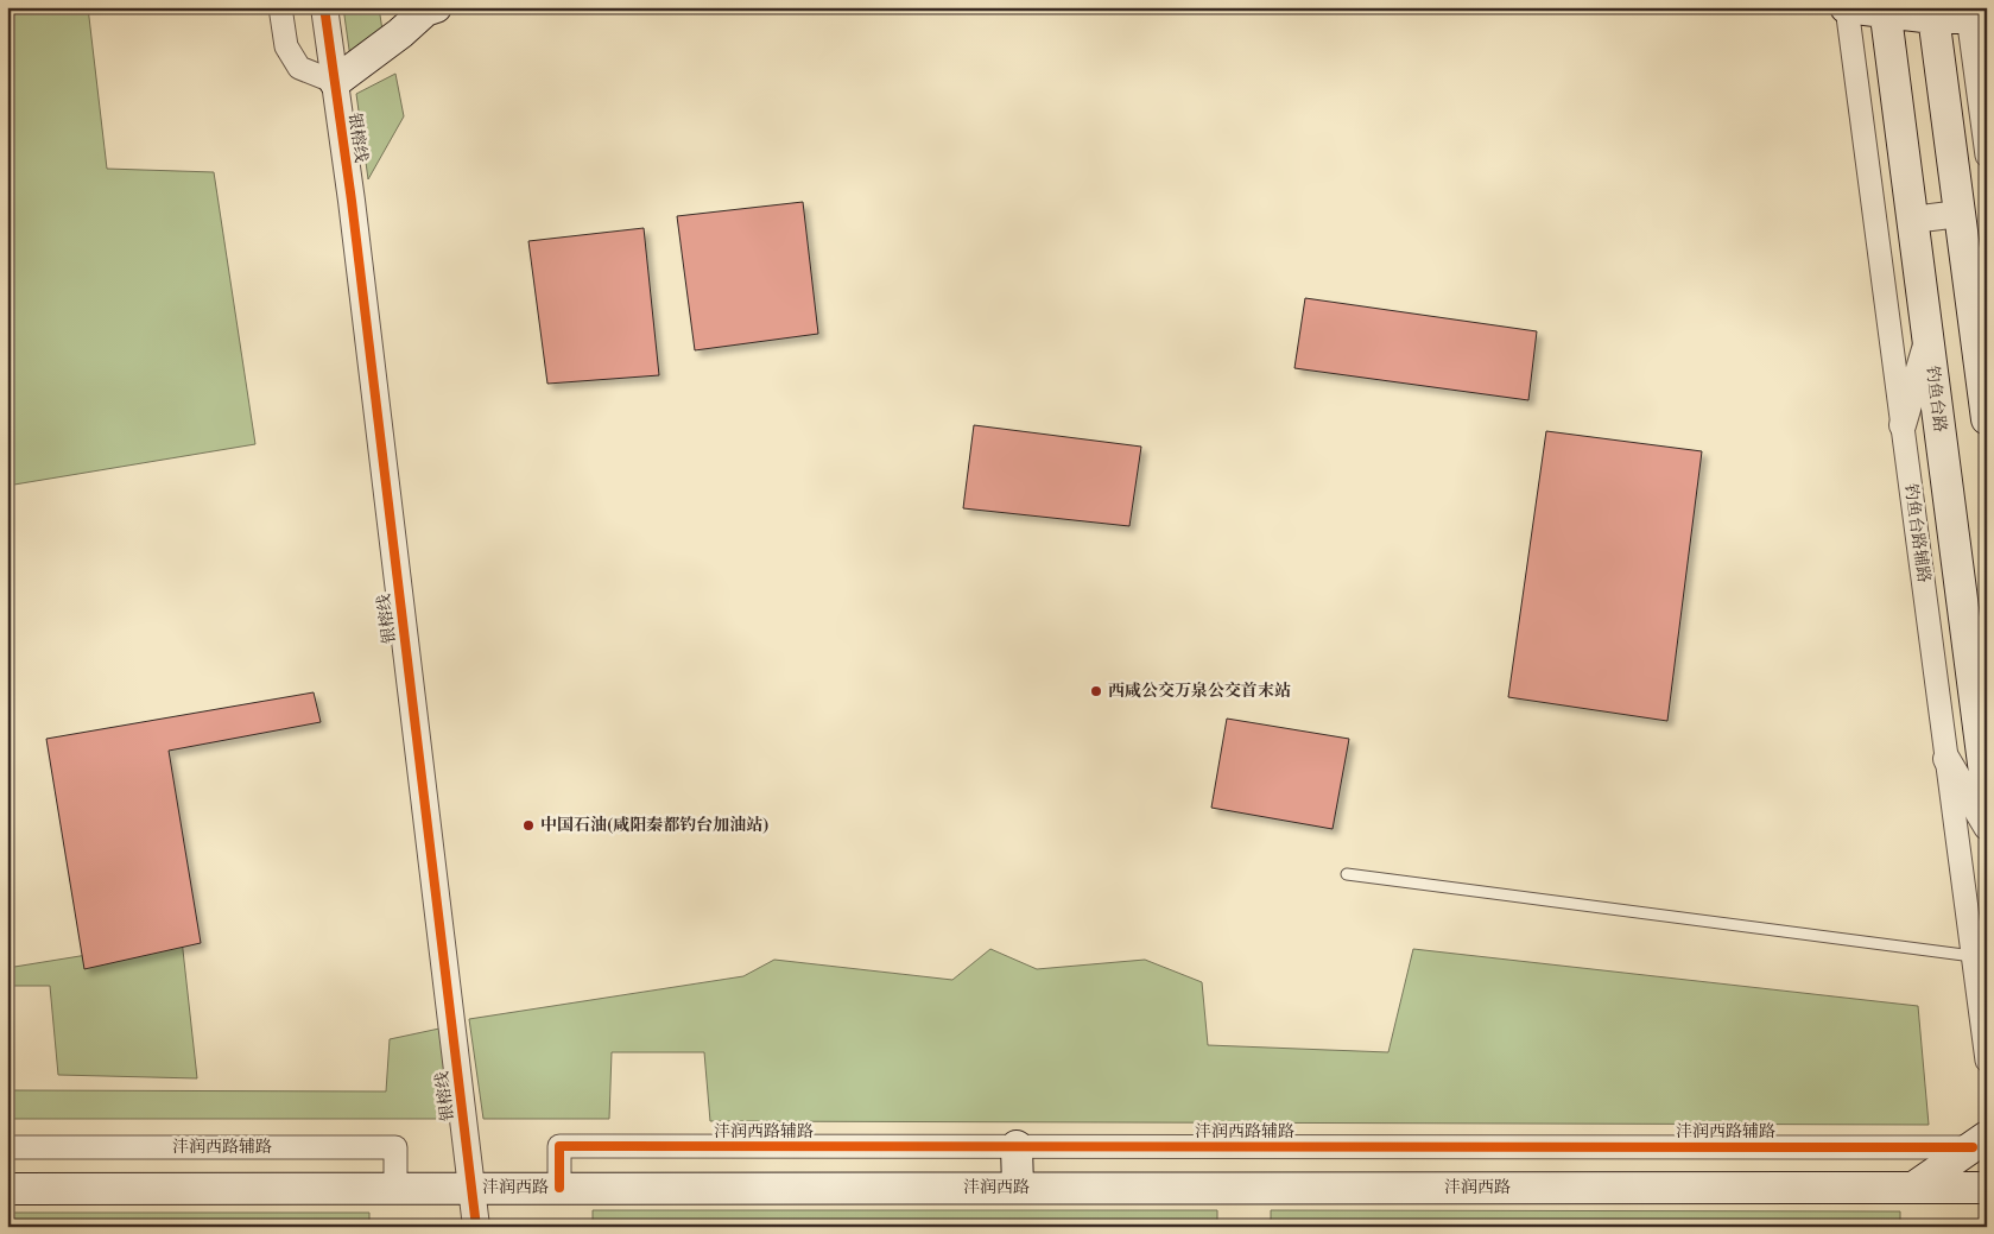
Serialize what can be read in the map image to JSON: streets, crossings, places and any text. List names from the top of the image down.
{
  "streets": {
    "main road": ["钓鱼台路", "沣润西路"],
    "street": ["银榕线", "钓鱼台路辅路", "沣润西路辅路"]
  },
  "crossings": [
    ["银榕线", "沣润西路"],
    ["沣润西路辅路", "沣润西路"]
  ],
  "places": ["西咸公交万泉公交首末站", "中国石油(咸阳秦都钓台加油站)"]
}
